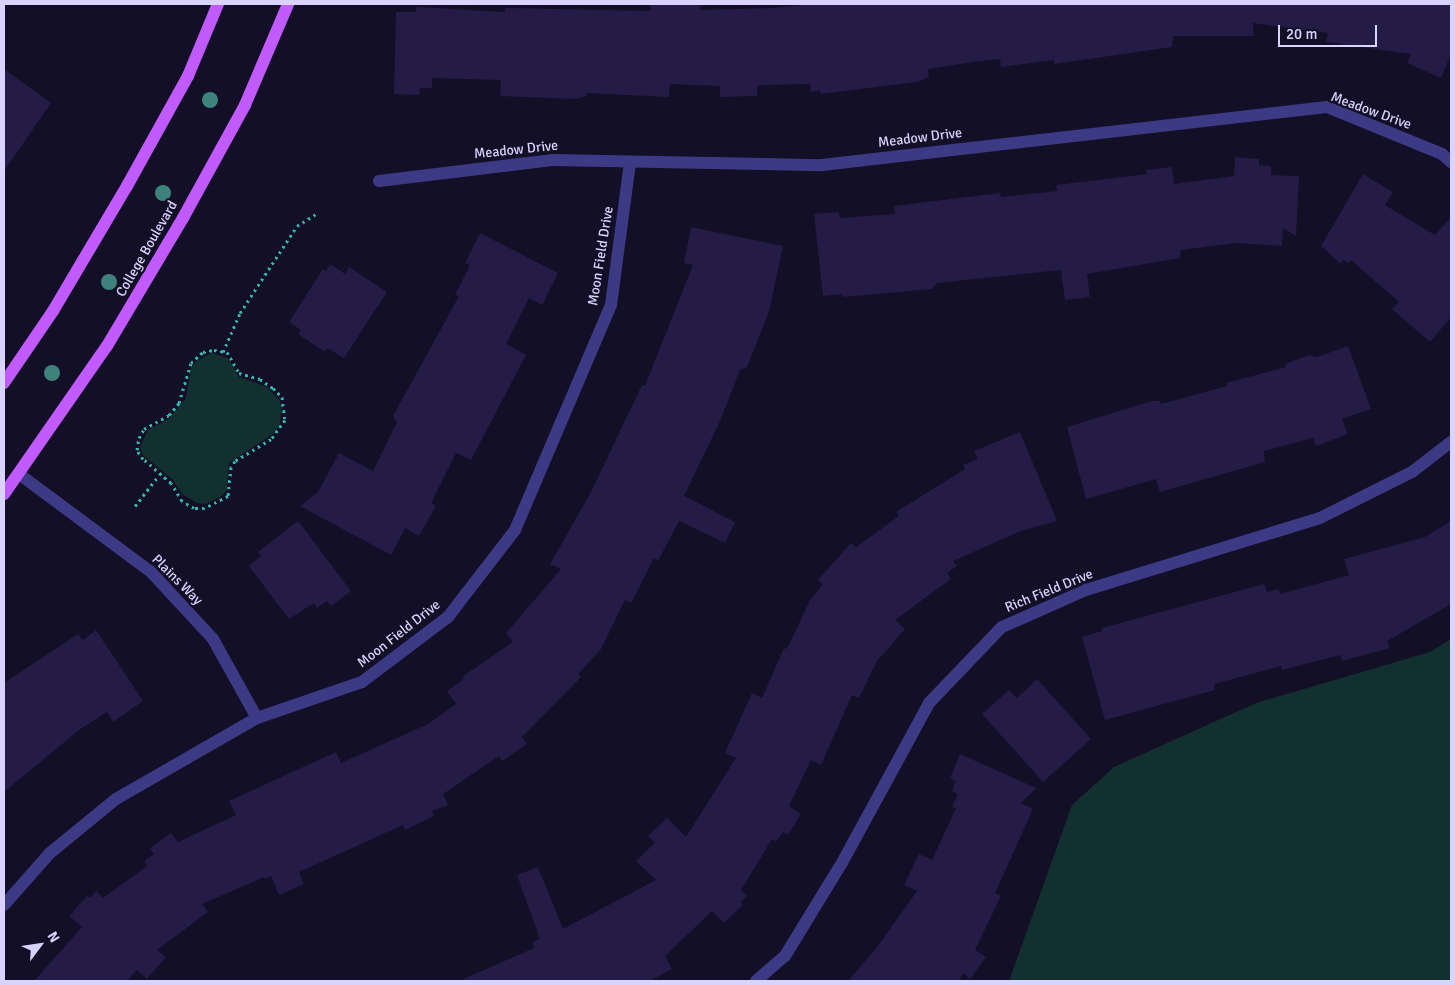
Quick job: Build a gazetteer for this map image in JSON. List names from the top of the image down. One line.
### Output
{"streets":{"main road":["College Boulevard"],"street":["Meadow Drive","Moon Field Drive","Plains Way","Rich Field Drive"]},"crossings":[["Meadow Drive","Moon Field Drive"],["College Boulevard","Plains Way"],["Moon Field Drive","Plains Way"]],"scale_bar":"20 m","north":"top right"}
